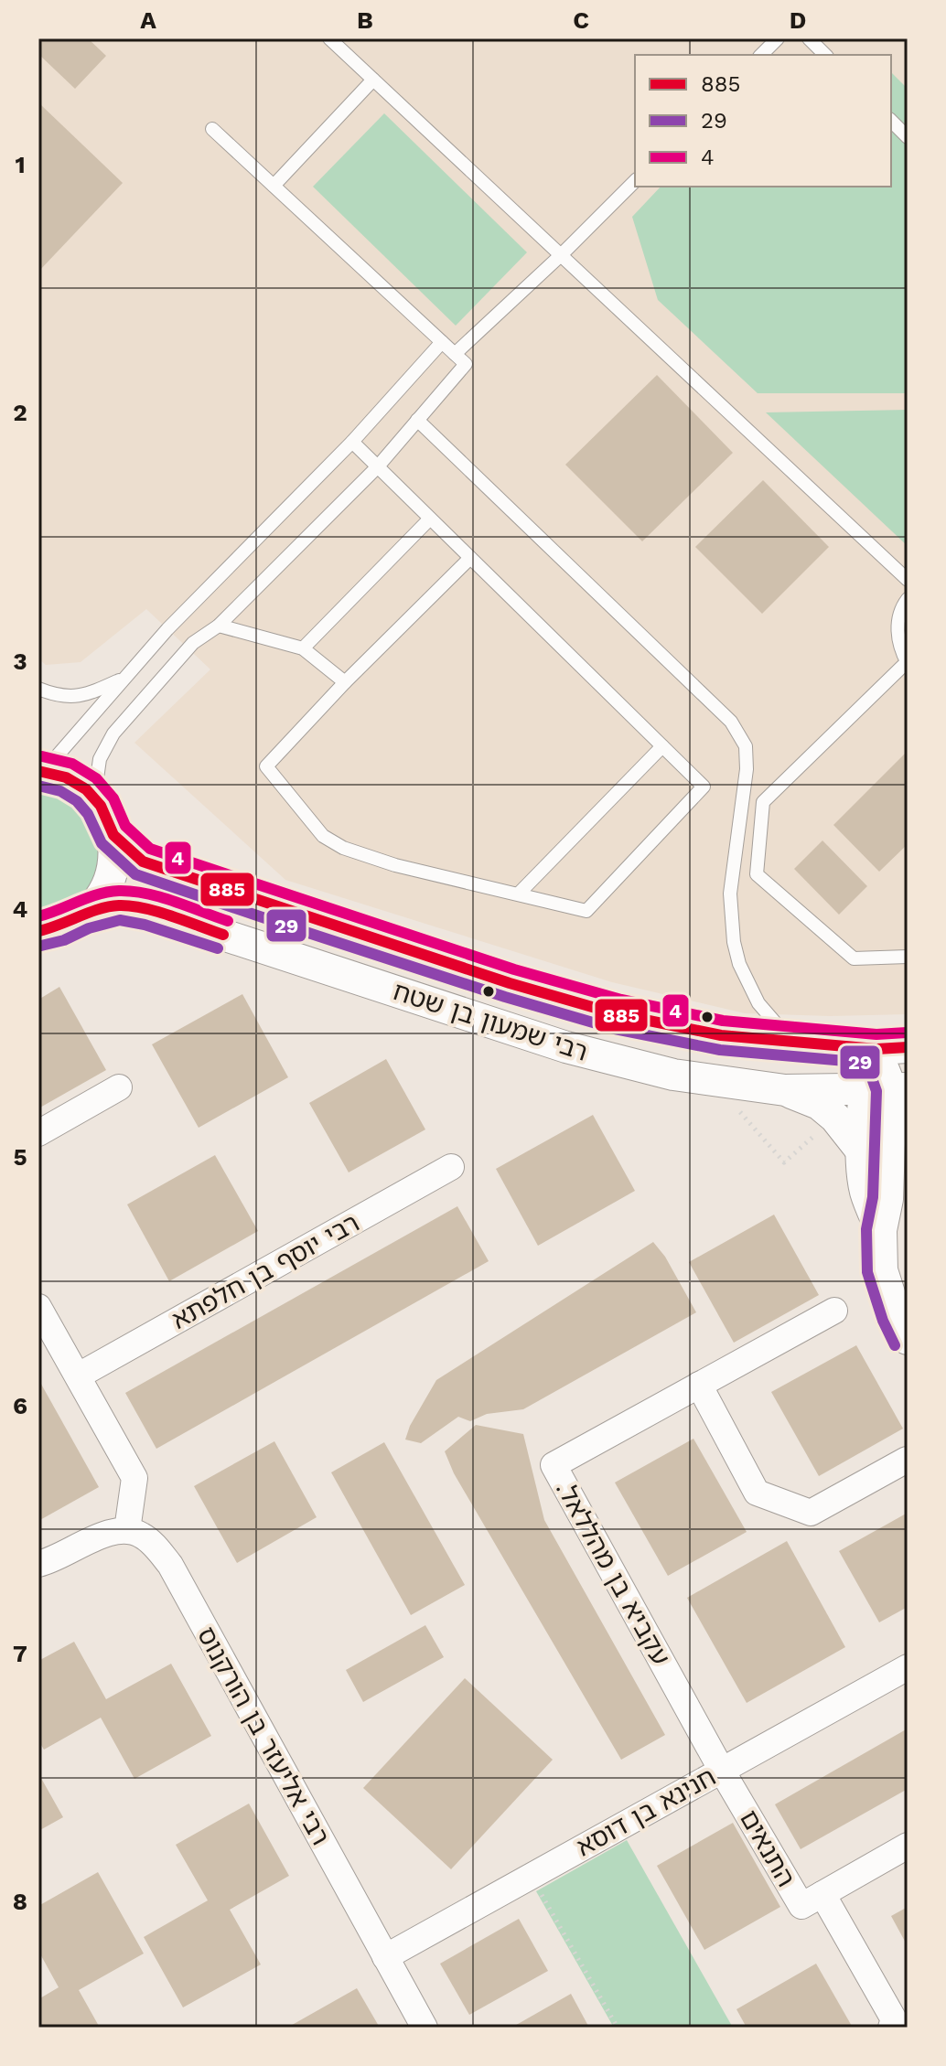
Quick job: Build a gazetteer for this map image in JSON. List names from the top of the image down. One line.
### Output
{"streets":{"street":["רבי שמעון בן שטח","רבי יוסף בן חלפתא",".עקביא בן מהללאל","רבי אליעזר בן הורקנוס","חנינא בן דוסא","התנאים"]},"crossings":[[".עקביא בן מהללאל","חנינא בן דוסא"],[".עקביא בן מהללאל","התנאים"],["רבי אליעזר בן הורקנוס","חנינא בן דוסא"],["חנינא בן דוסא","התנאים"]],"lines":["transit line 4","transit line 885","transit line 29"],"legend":["885","29","4"],"grid":{"columns":["A","B","C","D"],"rows":["1","2","3","4","5","6","7","8"]}}
